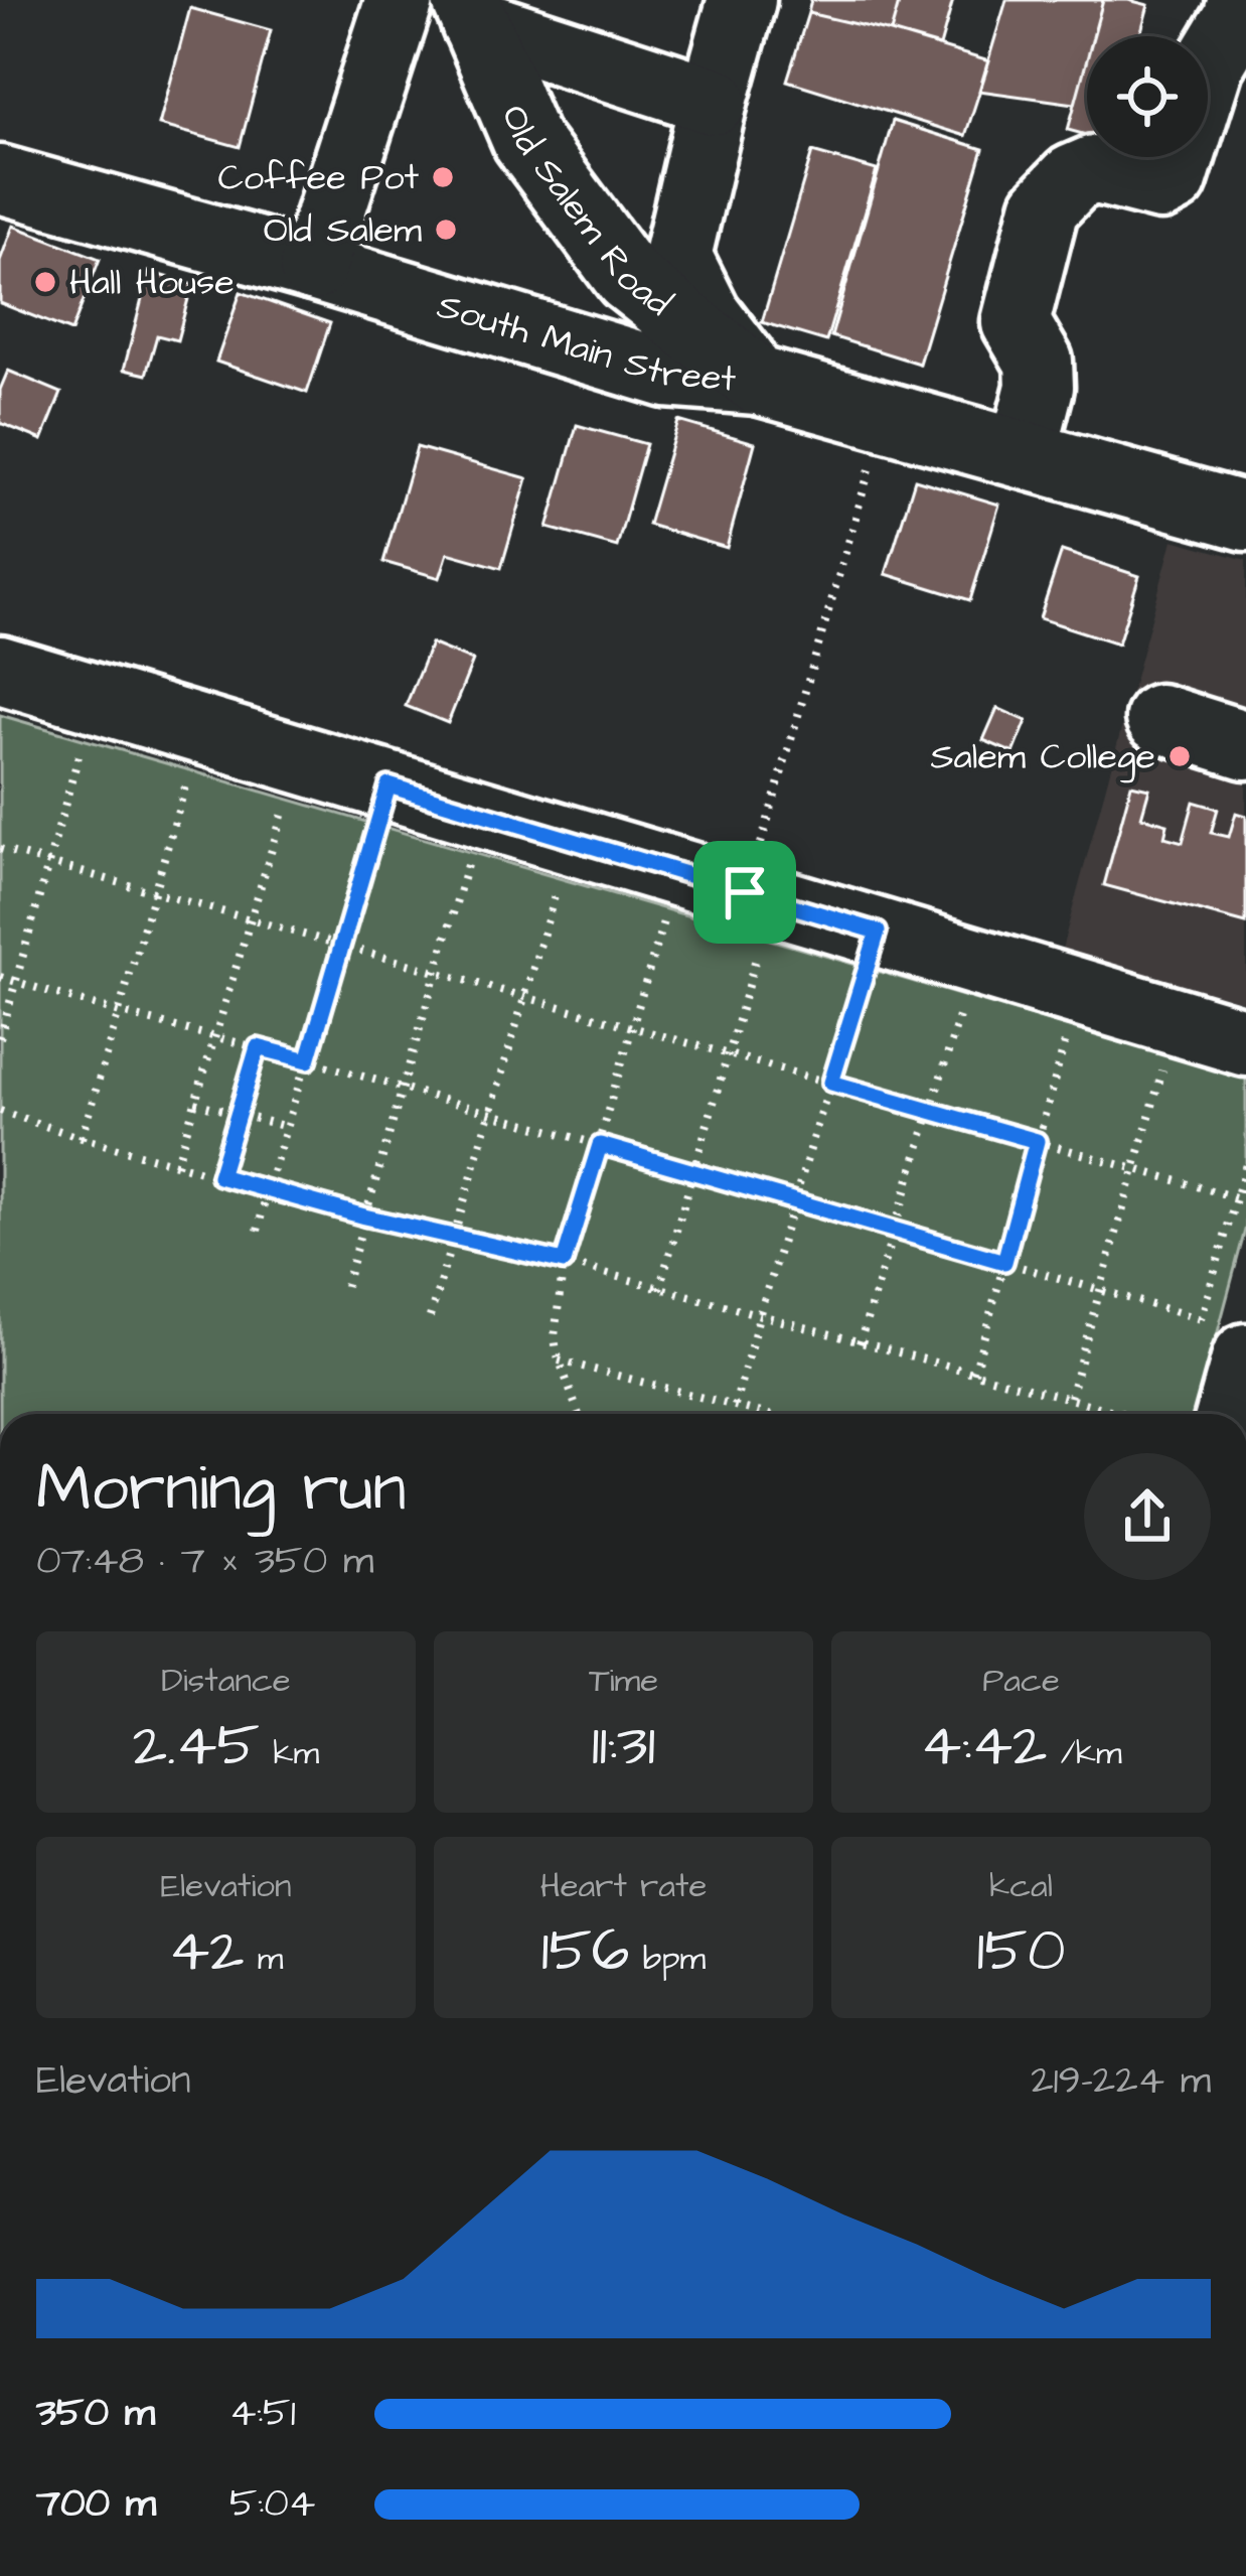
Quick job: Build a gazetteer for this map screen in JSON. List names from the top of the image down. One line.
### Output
{"streets":{"main road":["Old Salem Road","South Main Street"]},"crossings":[["Old Salem Road","South Main Street"]],"places":["Coffee Pot","Old Salem","Hall House","Salem College"],"page":{"heading":["Morning run","07:48 · 7 × 350 m"],"stats":[["Distance","2.45 km"],["Time","11:31"],["Pace","4:42 /km"],["Elevation","42 m"],["Heart rate","156 bpm"],["kcal","150"]],"chart":["Elevation","219–224 m"],"list":[{"name":"350 m","note":"4:51"},{"name":"700 m","note":"5:04"}]}}
